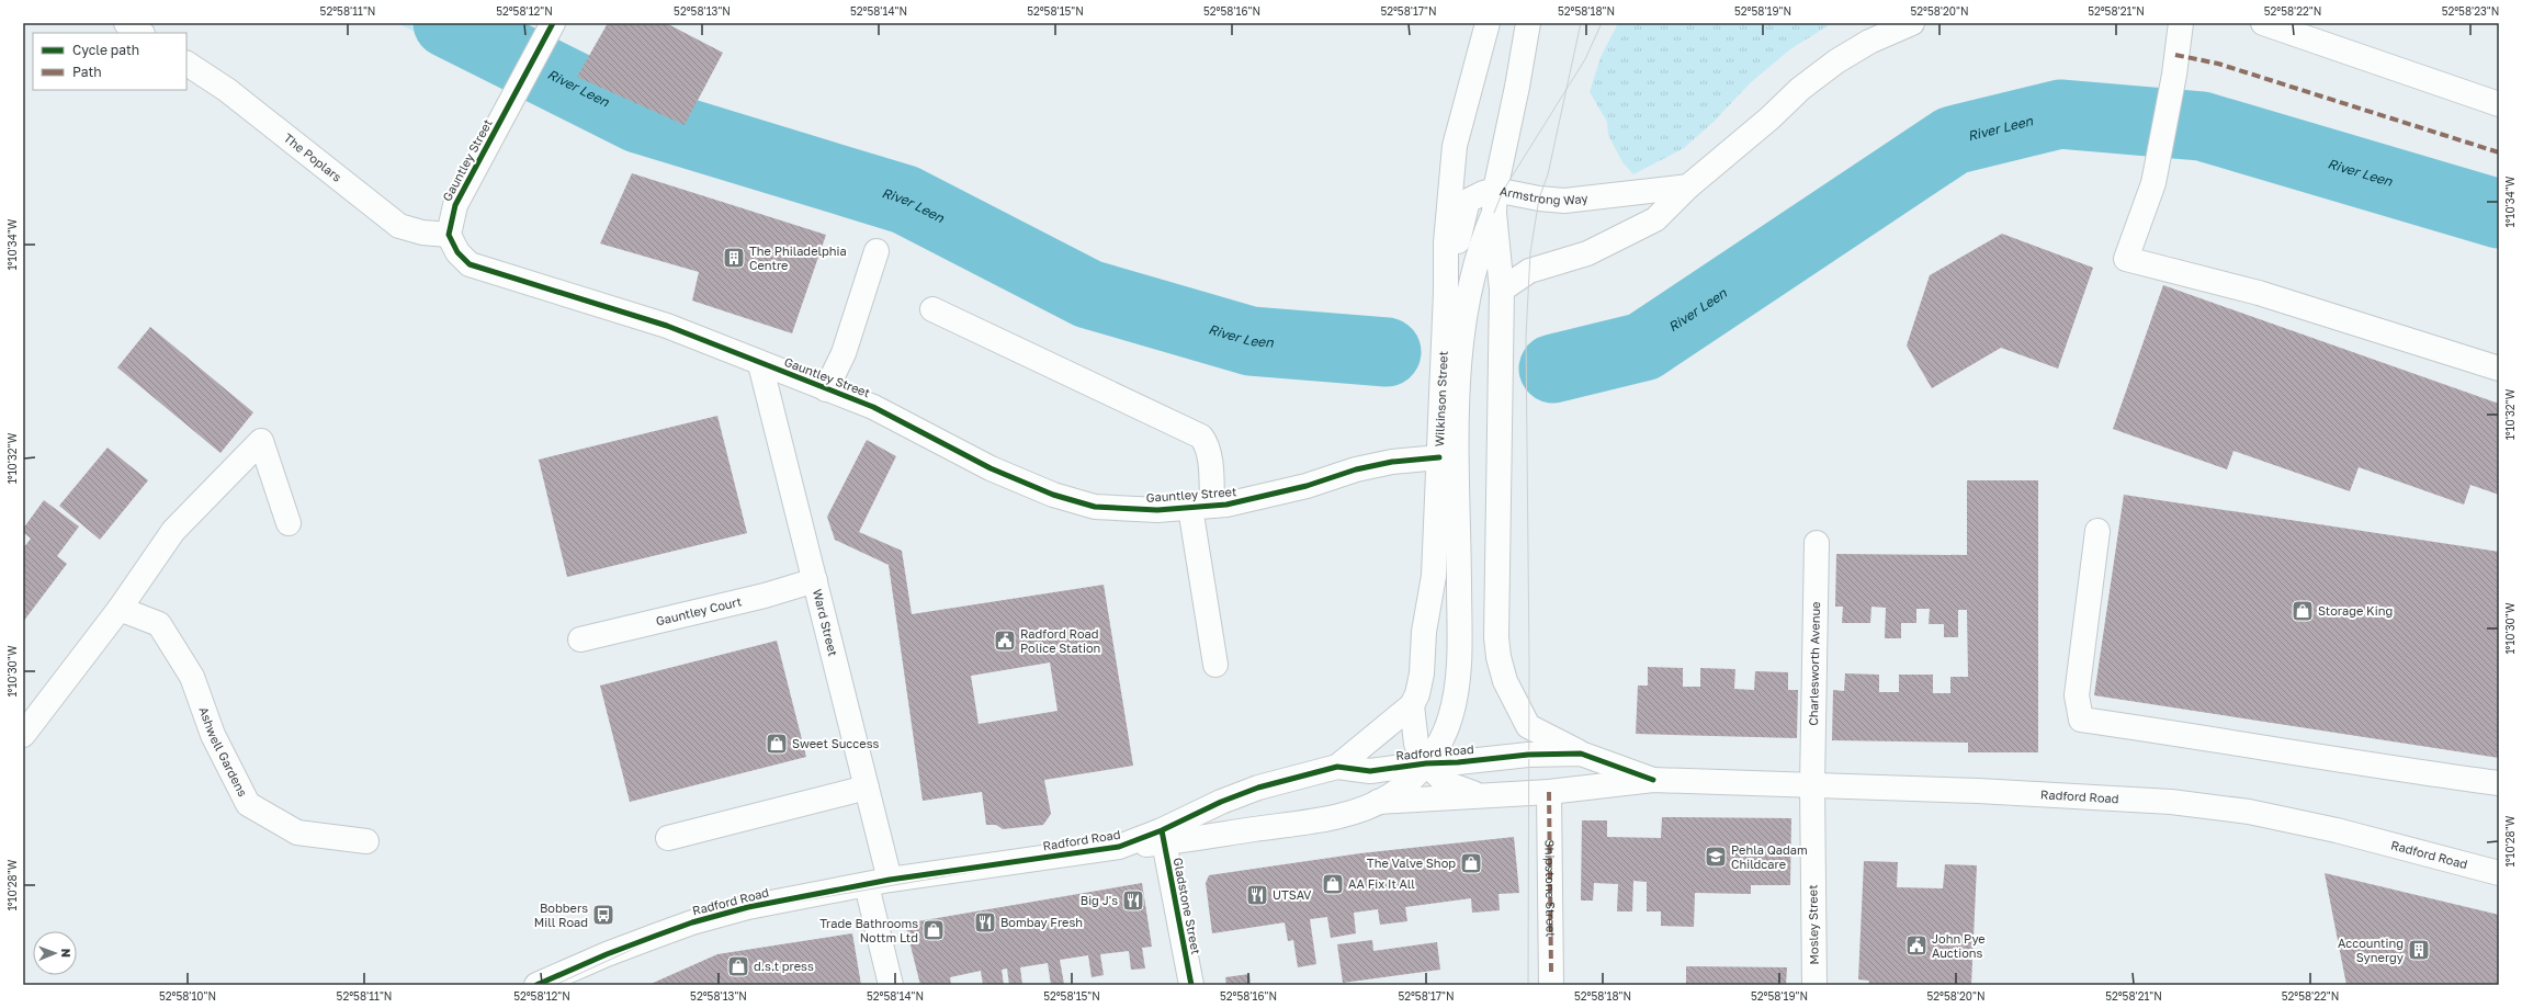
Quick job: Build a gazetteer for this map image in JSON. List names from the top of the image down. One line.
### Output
{"streets":{"street":["The Poplars","Gauntley Street","Armstrong Way","Wilkinson Street","Gauntley Court","Ward Street","Charlesworth Avenue","Ashwell Gardens","Radford Road","Shipstone Street","Gladstone Street","Mosley Street"]},"crossings":[["The Poplars","Gauntley Street"],["Gauntley Street","Wilkinson Street"],["Gauntley Street","Ward Street"],["Armstrong Way","Wilkinson Street"],["Wilkinson Street","Radford Road"],["Gauntley Court","Ward Street"],["Ward Street","Radford Road"],["Charlesworth Avenue","Radford Road"],["Charlesworth Avenue","Mosley Street"],["Radford Road","Shipstone Street"],["Radford Road","Gladstone Street"],["Radford Road","Mosley Street"]],"water":["River Leen"],"places":{"building":["The Philadelphia Centre","Accounting Synergy"],"shop":["Storage King","Sweet Success","The Valve Shop","AA Fix It All","Trade Bathrooms Nottm Ltd","d.s.t press"],"public building":["Radford Road Police Station","John Pye Auctions"],"school or university":["Pehla Qadam Childcare"],"restaurant":["UTSAV","Big J's","Bombay Fresh"],"bus stop":["Bobbers Mill Road"]},"legend":["Cycle path","Path"],"north":"right","coordinates":["52°58'11\"N","52°58'12\"N","52°58'13\"N","52°58'14\"N","52°58'15\"N","52°58'16\"N","52°58'17\"N","52°58'18\"N","52°58'19\"N","52°58'20\"N","52°58'21\"N","52°58'22\"N","52°58'23\"N","1°10'34\"W","1°10'32\"W","1°10'30\"W","1°10'28\"W","52°58'10\"N"]}
